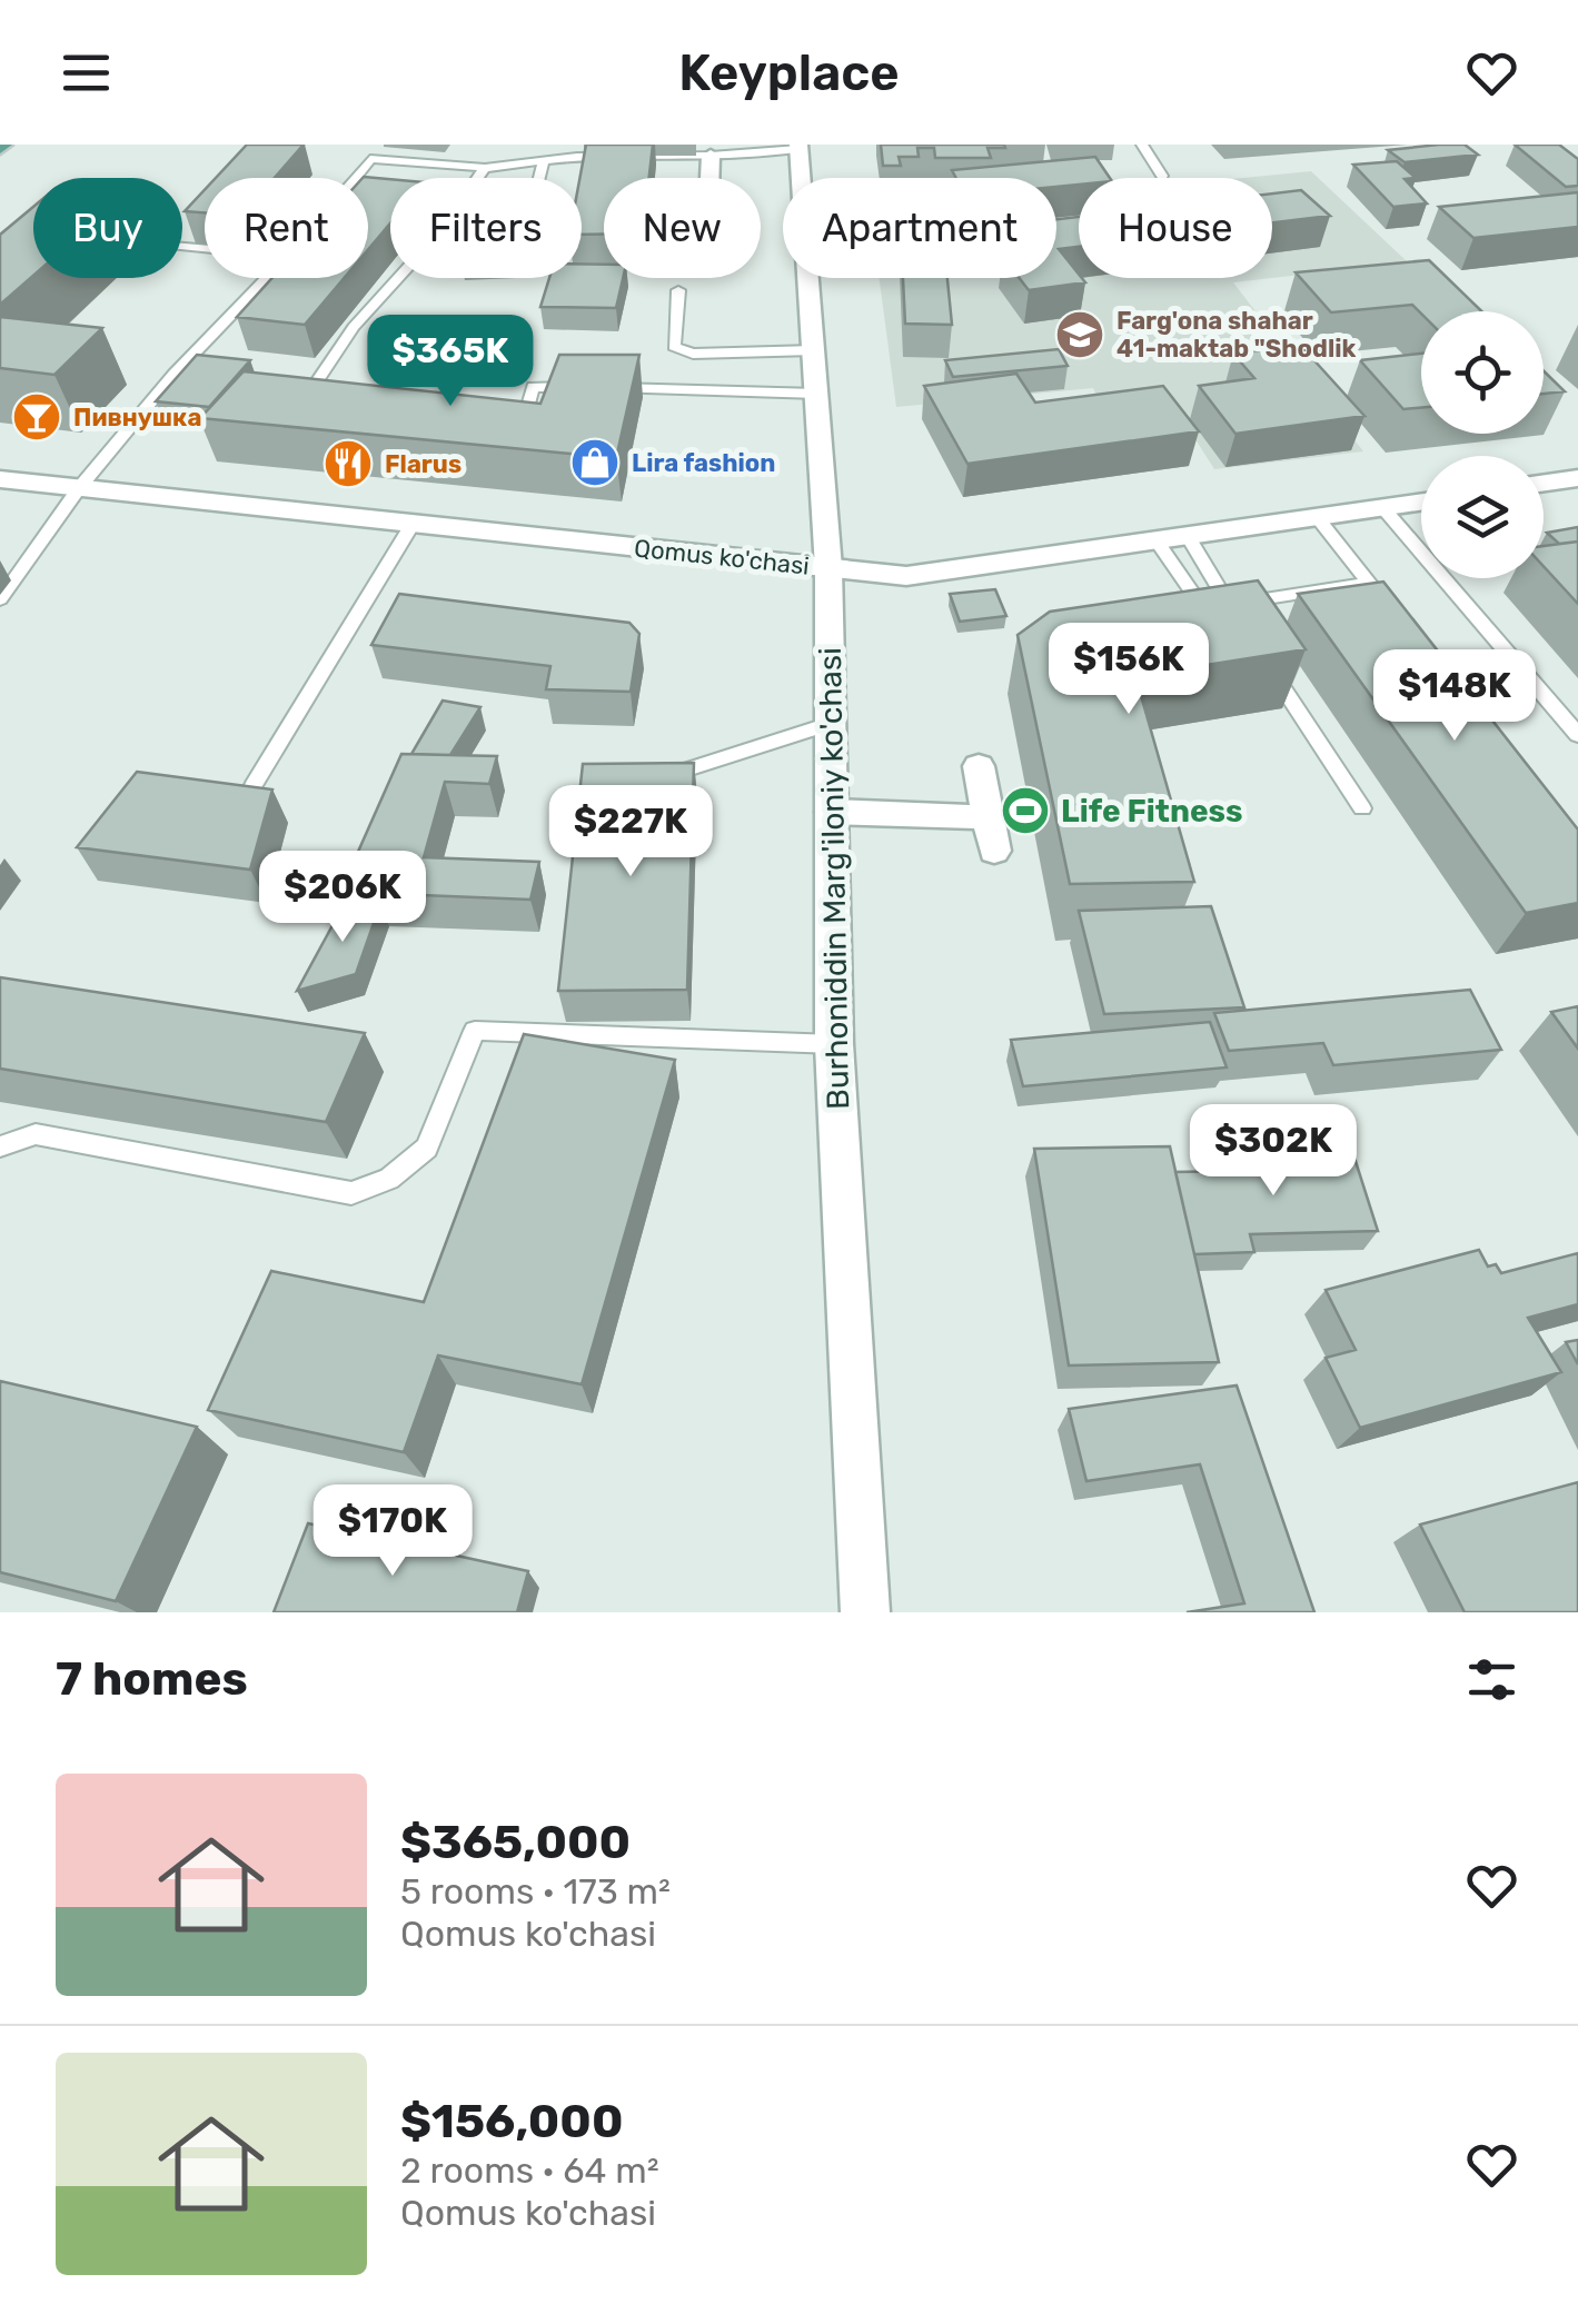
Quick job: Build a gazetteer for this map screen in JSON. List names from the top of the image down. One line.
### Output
{"streets":{"street":["Qomus ko'chasi","Burhoniddin Marg'iloniy ko'chasi"]},"crossings":[["Qomus ko'chasi","Burhoniddin Marg'iloniy ko'chasi"]],"places":{"school or university":["Farg'ona shahar 41-maktab \"Shodlik"],"bar":["Пивнушка"],"shop":["Lira fashion"],"restaurant":["Flarus"],"sports":["Life Fitness"]},"page":{"header":"Keyplace","chip":["Buy","Rent","Filters","New","Apartment","House"],"price":["$365K","$156K","$148K","$227K","$206K","$302K","$170K"],"heading":"7 homes","list":[{"name":"$365,000","note":"5 rooms · 173 m² · Qomus ko'chasi"},{"name":"$156,000","note":"2 rooms · 64 m² · Qomus ko'chasi"}]}}
